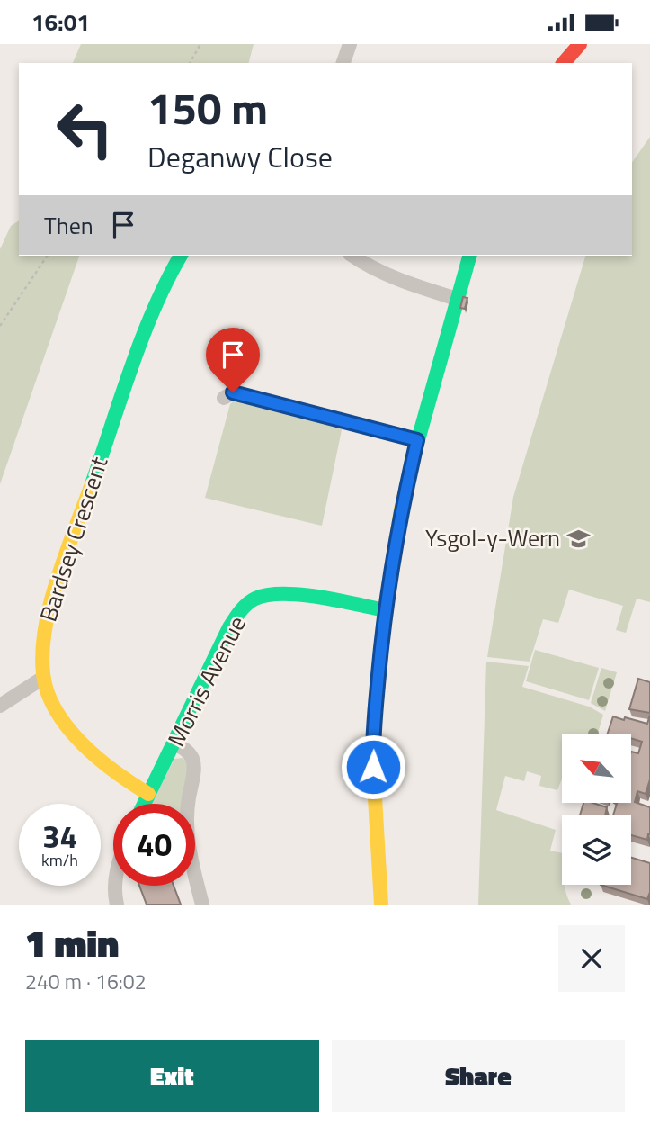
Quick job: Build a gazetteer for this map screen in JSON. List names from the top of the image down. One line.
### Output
{"streets":{"street":["Bardsey Crescent","Morris Avenue"]},"crossings":[["Bardsey Crescent","Morris Avenue"]],"places":{"school or university":["Ysgol-y-Wern"]},"north":"top left","page":{"status":"16:01","turn":["150 m","Deganwy Close"],"then":"Then","speed":"34 km/h","limit":"40","heading":["1 min","240 m · 16:02"],"buttons":["Exit","Share"]}}
